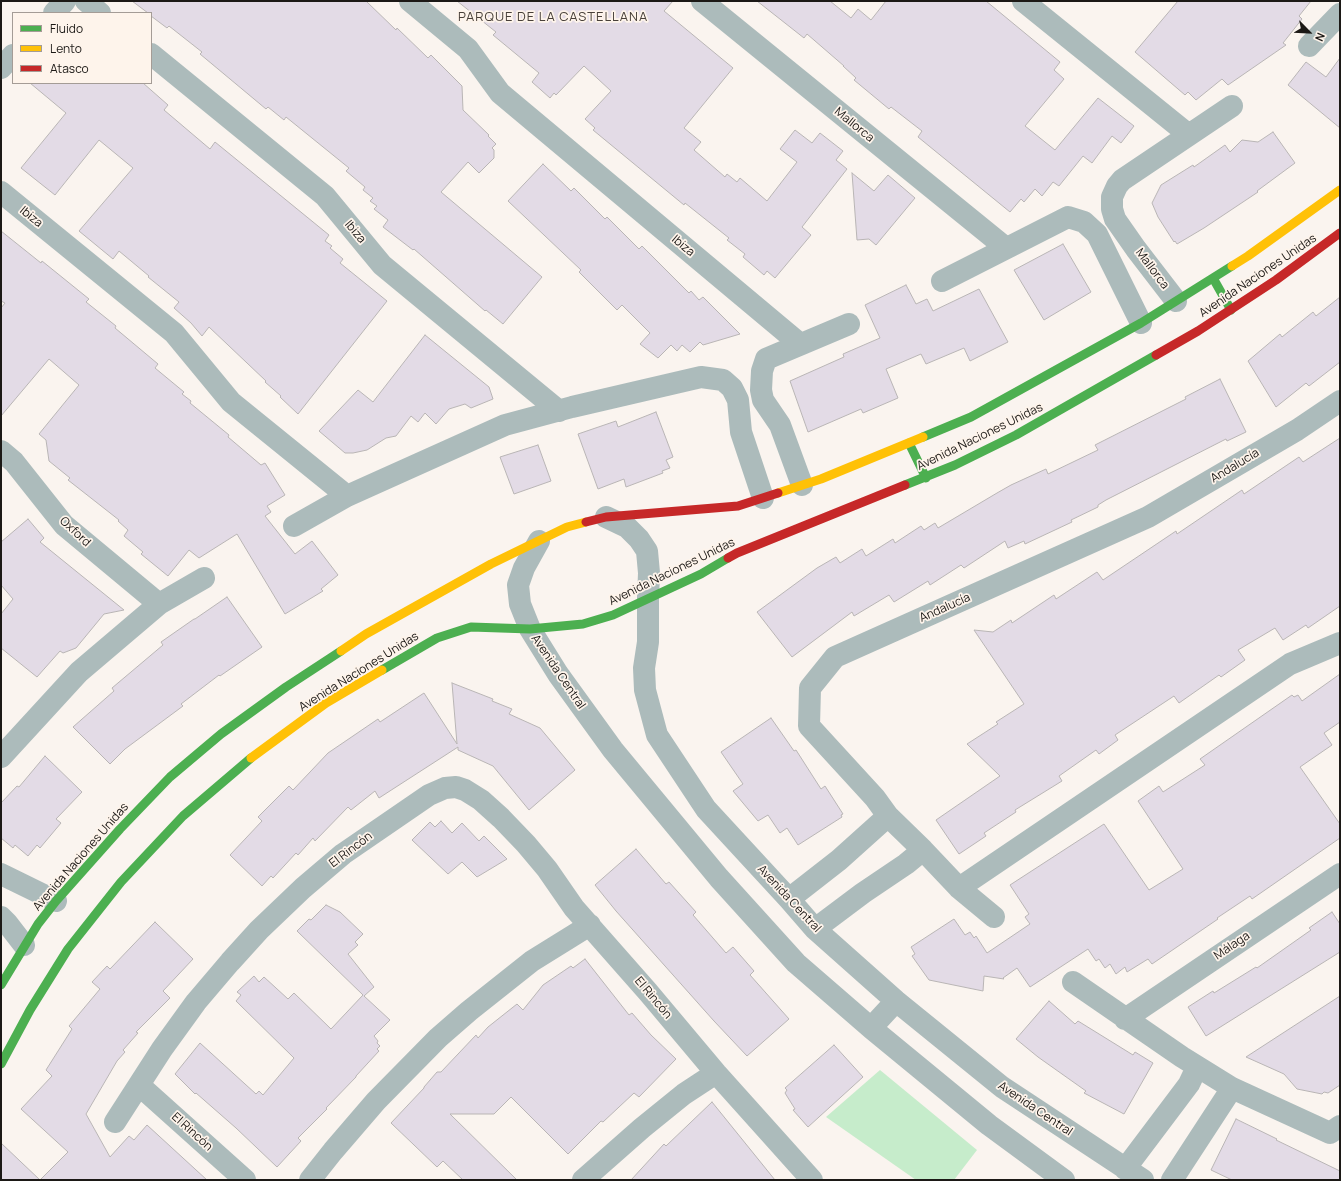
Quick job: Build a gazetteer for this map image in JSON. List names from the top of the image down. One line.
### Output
{"streets":{"street":["Mallorca","Ibiza","Avenida Naciones Unidas","Andalucía","Oxford","Avenida Central","El Rincón","Málaga"]},"crossings":[["Mallorca","Avenida Naciones Unidas"],["Avenida Naciones Unidas","Avenida Central"]],"districts":["PARQUE DE LA CASTELLANA"],"legend":["Fluido","Lento","Atasco"],"north":"bottom right"}
